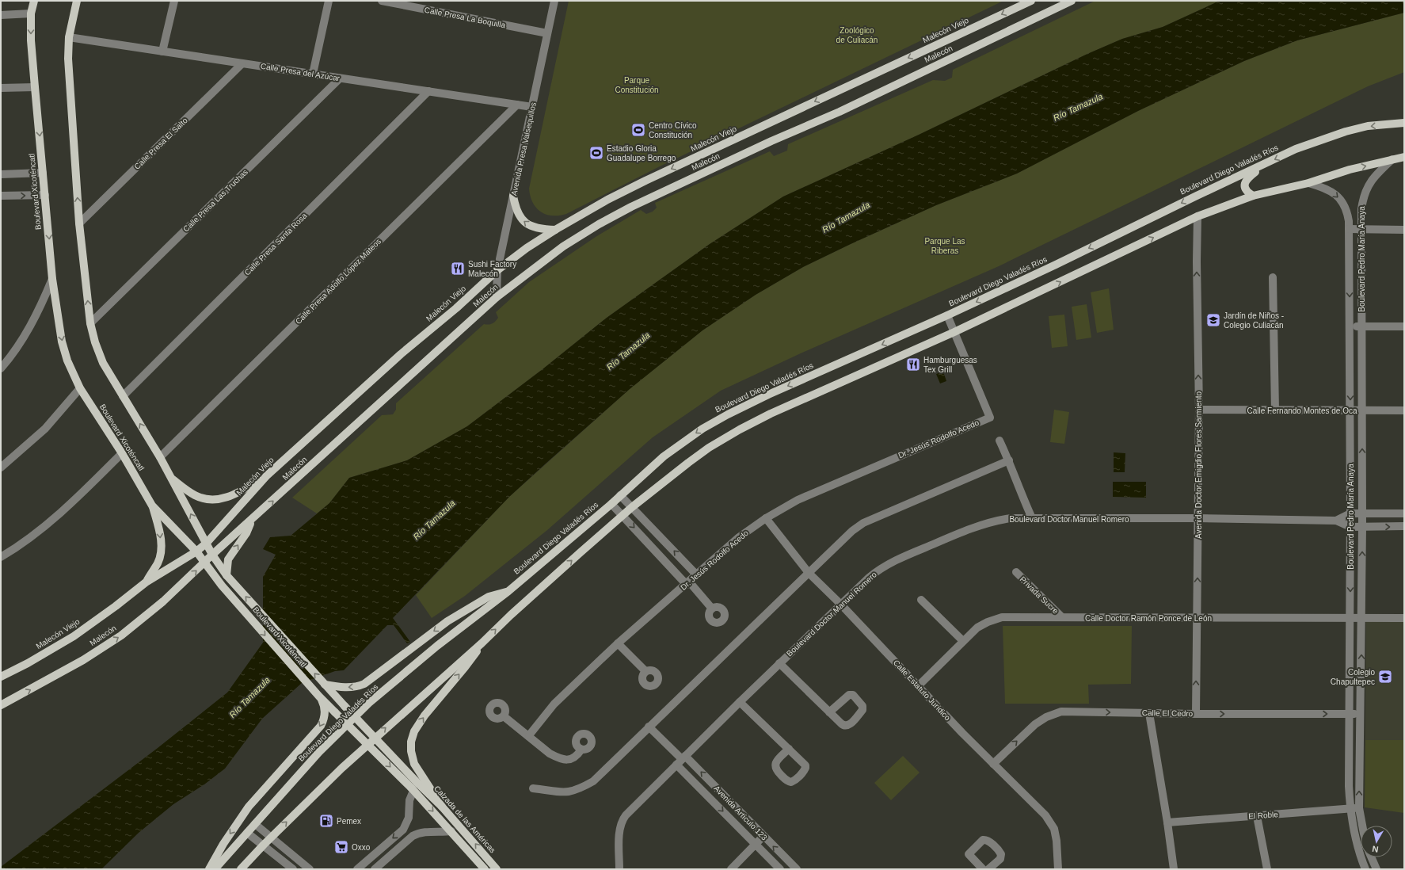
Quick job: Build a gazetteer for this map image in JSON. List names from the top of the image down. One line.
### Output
{"streets":{"main road":["Malecón Viejo","Malecón","Boulevard Diego Valadés Ríos","Boulevard Xicoténcatl","Calzada de las Américas"],"street":["Calle Presa La Boquilla","Calle Presa del Azúcar","Calle Presa El Salto","Avenida Presa Valsequillos","Calle Presa Las Truchas","Calle Presa Santa Rosa","Boulevard Pedro María Anaya","Calle Presa Adolfo López Mateos","Calle Fernando Montes de Oca","Dr. Jesús Rodolfo Acedo","Avenida Doctor Emigdio Flores Sarmiento","Boulevard Doctor Manuel Romero","Privada Sucre","Calle Doctor Ramón Ponce de León","Calle Estatuto Jurídico","Calle El Cedro","Avenida Artículo 123","El Roble"]},"crossings":[["Calle Presa La Boquilla","Avenida Presa Valsequillos"],["Malecón Viejo","Avenida Presa Valsequillos"],["Malecón Viejo","Boulevard Xicoténcatl"],["Malecón","Avenida Presa Valsequillos"],["Malecón","Boulevard Xicoténcatl"],["Calle Presa del Azúcar","Calle Presa El Salto"],["Calle Presa del Azúcar","Avenida Presa Valsequillos"],["Calle Presa del Azúcar","Boulevard Xicoténcatl"],["Calle Presa del Azúcar","Calle Presa Las Truchas"],["Calle Presa del Azúcar","Calle Presa Santa Rosa"],["Calle Presa del Azúcar","Calle Presa Adolfo López Mateos"],["Calle Presa El Salto","Boulevard Xicoténcatl"],["Boulevard Xicoténcatl","Calle Presa Las Truchas"],["Boulevard Xicoténcatl","Calle Presa Santa Rosa"],["Boulevard Xicoténcatl","Calle Presa Adolfo López Mateos"],["Boulevard Xicoténcatl","Calzada de las Américas"],["Boulevard Pedro María Anaya","Calle Fernando Montes de Oca"],["Boulevard Pedro María Anaya","Boulevard Doctor Manuel Romero"],["Boulevard Pedro María Anaya","Calle Doctor Ramón Ponce de León"],["Boulevard Pedro María Anaya","Calle El Cedro"],["Boulevard Pedro María Anaya","El Roble"],["Calle Fernando Montes de Oca","Avenida Doctor Emigdio Flores Sarmiento"],["Dr. Jesús Rodolfo Acedo","Calle Estatuto Jurídico"],["Avenida Doctor Emigdio Flores Sarmiento","Boulevard Doctor Manuel Romero"],["Avenida Doctor Emigdio Flores Sarmiento","Calle Doctor Ramón Ponce de León"],["Avenida Doctor Emigdio Flores Sarmiento","Calle El Cedro"],["Boulevard Doctor Manuel Romero","Calle Estatuto Jurídico"],["Boulevard Doctor Manuel Romero","Avenida Artículo 123"],["Privada Sucre","Calle Doctor Ramón Ponce de León"],["Calle Doctor Ramón Ponce de León","Calle Estatuto Jurídico"],["Calle Estatuto Jurídico","Calle El Cedro"]],"one_way":["Malecón Viejo","Malecón","Avenida Doctor Emigdio Flores Sarmiento","Calle El Cedro"],"water":["Río Tamazula"],"parks":["Zoológico de Culiacán","Parque Constitución","Parque Las Riberas"],"places":{"sports":["Centro Cívico Constitución","Estadio Gloria Guadalupe Borrego"],"restaurant":["Sushi Factory Malecón","Hamburguesas Tex Grill"],"school or university":["Jardín de Niños - Colegio Culiacán","Colegio Chapultepec"],"fuel station":["Pemex"],"supermarket":["Oxxo"]},"north":"bottom"}
